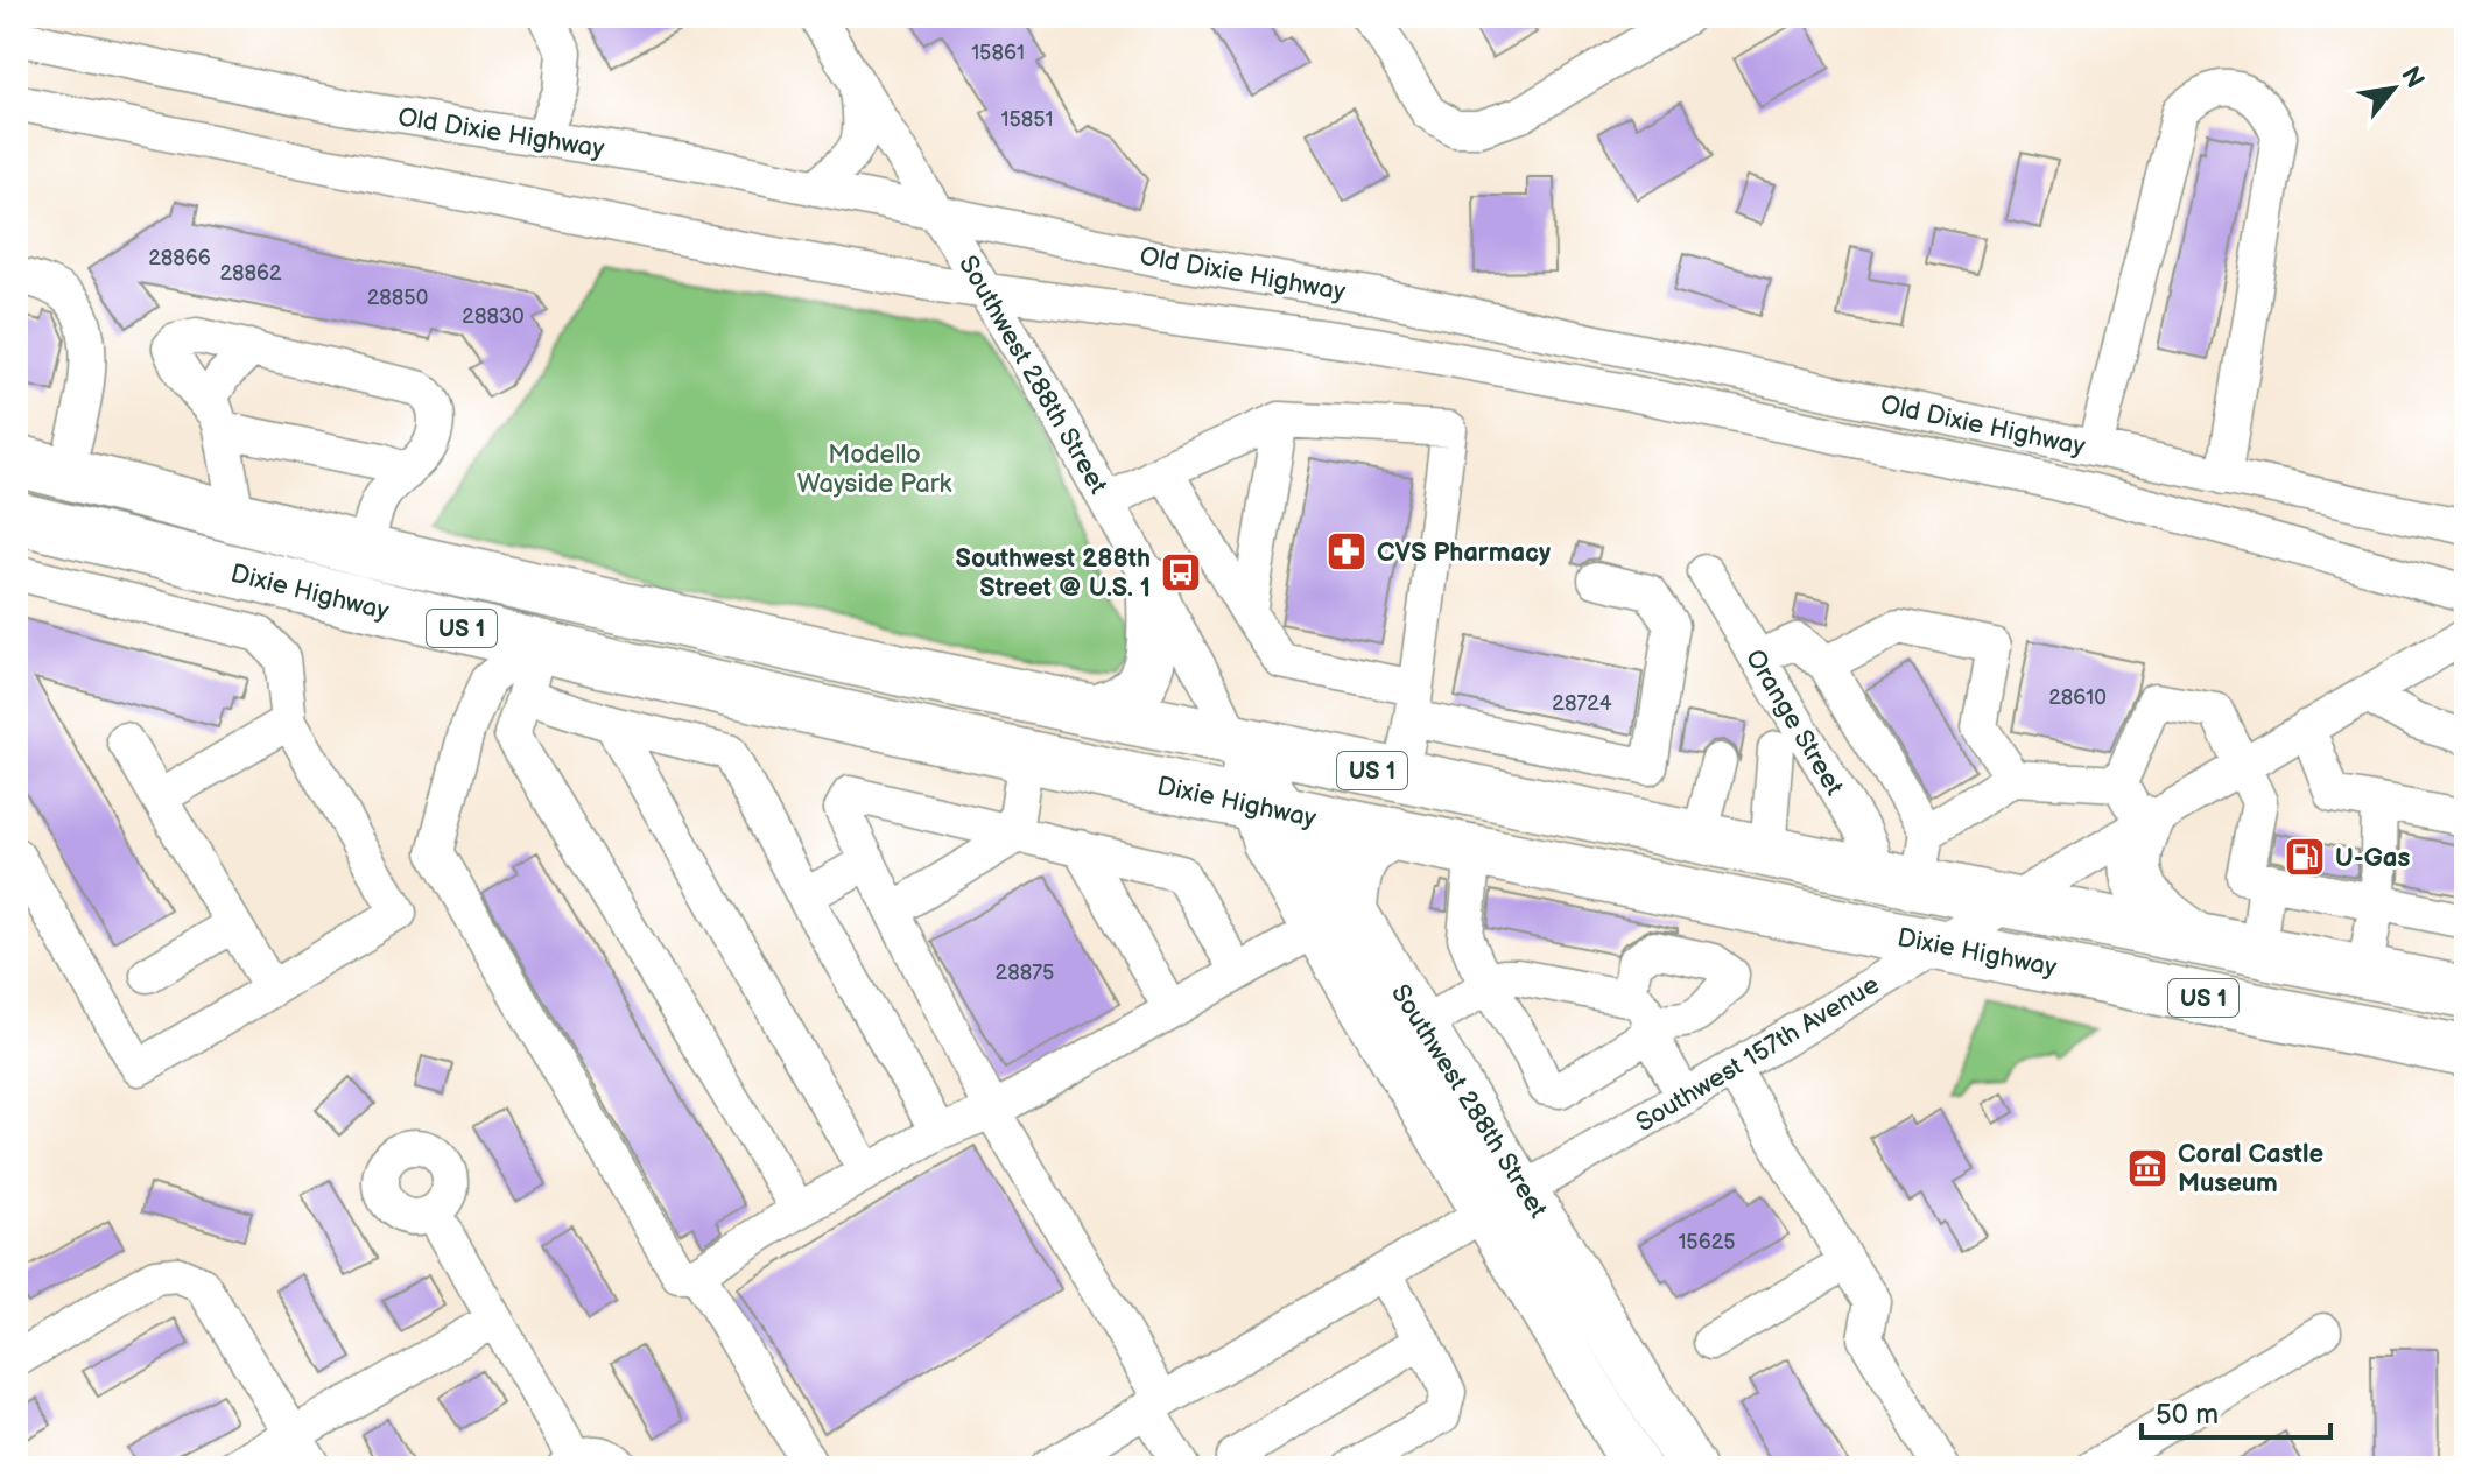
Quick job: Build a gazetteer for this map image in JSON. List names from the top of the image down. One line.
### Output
{"streets":{"highway":["Dixie Highway","US 1"],"main road":["Southwest 288th Street"],"street":["Old Dixie Highway","Orange Street","Southwest 157th Avenue"]},"crossings":[["Old Dixie Highway","Southwest 288th Street"],["Southwest 288th Street","Dixie Highway"],["Southwest 288th Street","Southwest 157th Avenue"],["Dixie Highway","Orange Street"],["Dixie Highway","Southwest 157th Avenue"]],"parks":["Modello Wayside Park"],"places":{"pharmacy":["CVS Pharmacy"],"bus stop":["Southwest 288th Street @ U.S. 1"],"fuel station":["U-Gas"],"museum":["Coral Castle Museum"]},"house_numbers":["15861","15851","28866","28862","28850","28830","28610","28724","28875","15625"],"scale_bar":"50 m","north":"top right"}
